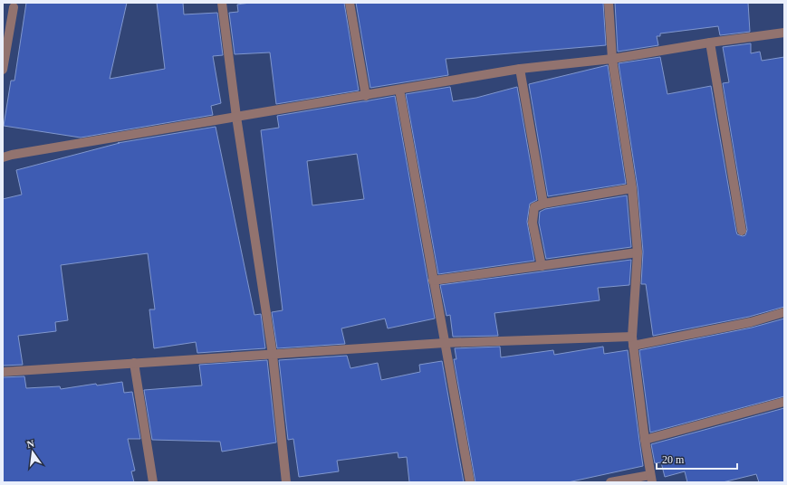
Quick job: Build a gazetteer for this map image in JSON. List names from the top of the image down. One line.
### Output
{"scale_bar":"20 m","north":"top"}
